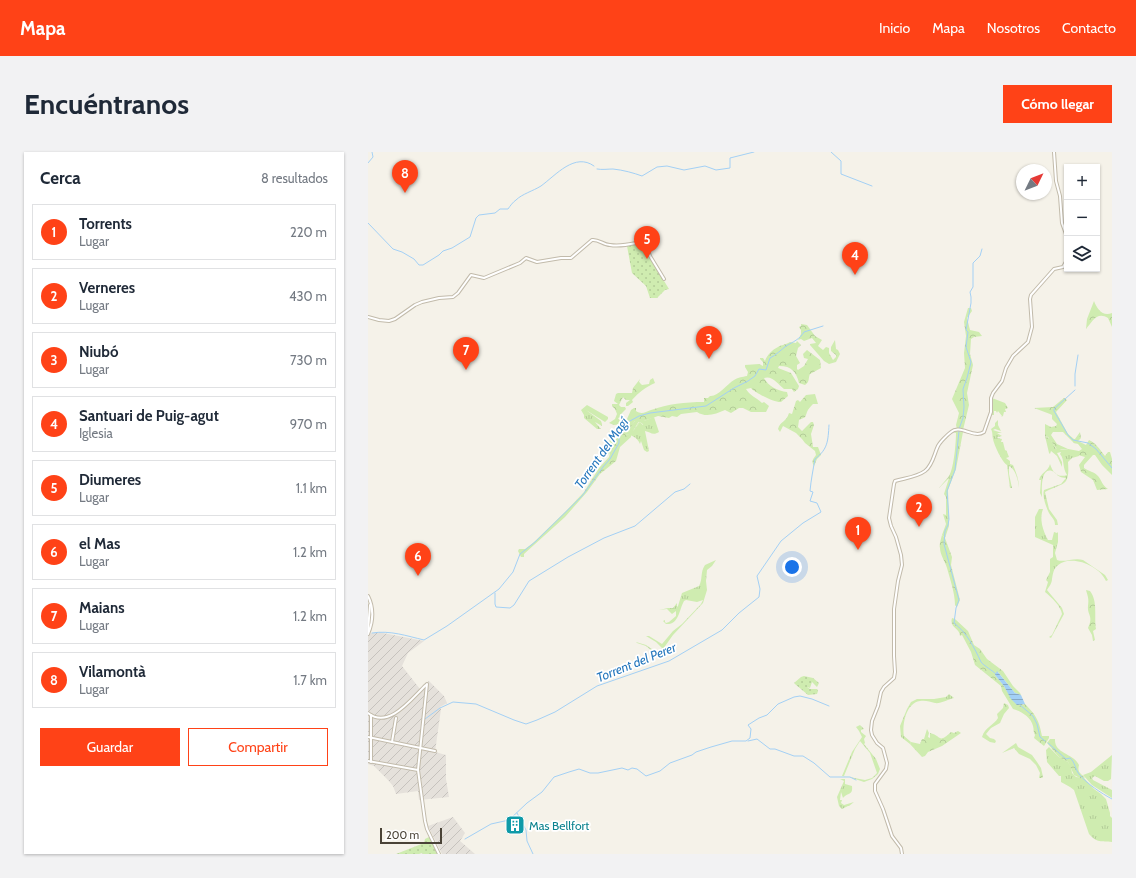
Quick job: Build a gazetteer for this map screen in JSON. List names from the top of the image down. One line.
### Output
{"water":["Torrent del Magí","Torrent del Perer"],"places":{"building":["Mas Bellfort"]},"scale_bar":"200 m","north":"top right","page":{"header":"Mapa","nav":["Inicio","Mapa","Nosotros","Contacto"],"buttons":["Cómo llegar",["Guardar","Compartir"]],"title":"Encuéntranos","heading":["Cerca","8 resultados"],"pins":["8","5","4","3","7","2","1","6"],"map_buttons":["+","−"],"list":[{"mark":"1","name":"Torrents","note":"Lugar","value":"220 m"},{"mark":"2","name":"Verneres","note":"Lugar","value":"430 m"},{"mark":"3","name":"Niubó","note":"Lugar","value":"730 m"},{"mark":"4","name":"Santuari de Puig-agut","note":"Iglesia","value":"970 m"},{"mark":"5","name":"Diumeres","note":"Lugar","value":"1.1 km"},{"mark":"6","name":"el Mas","note":"Lugar","value":"1.2 km"},{"mark":"7","name":"Maians","note":"Lugar","value":"1.2 km"},{"mark":"8","name":"Vilamontà","note":"Lugar","value":"1.7 km"}],"scale":"200 m"}}
